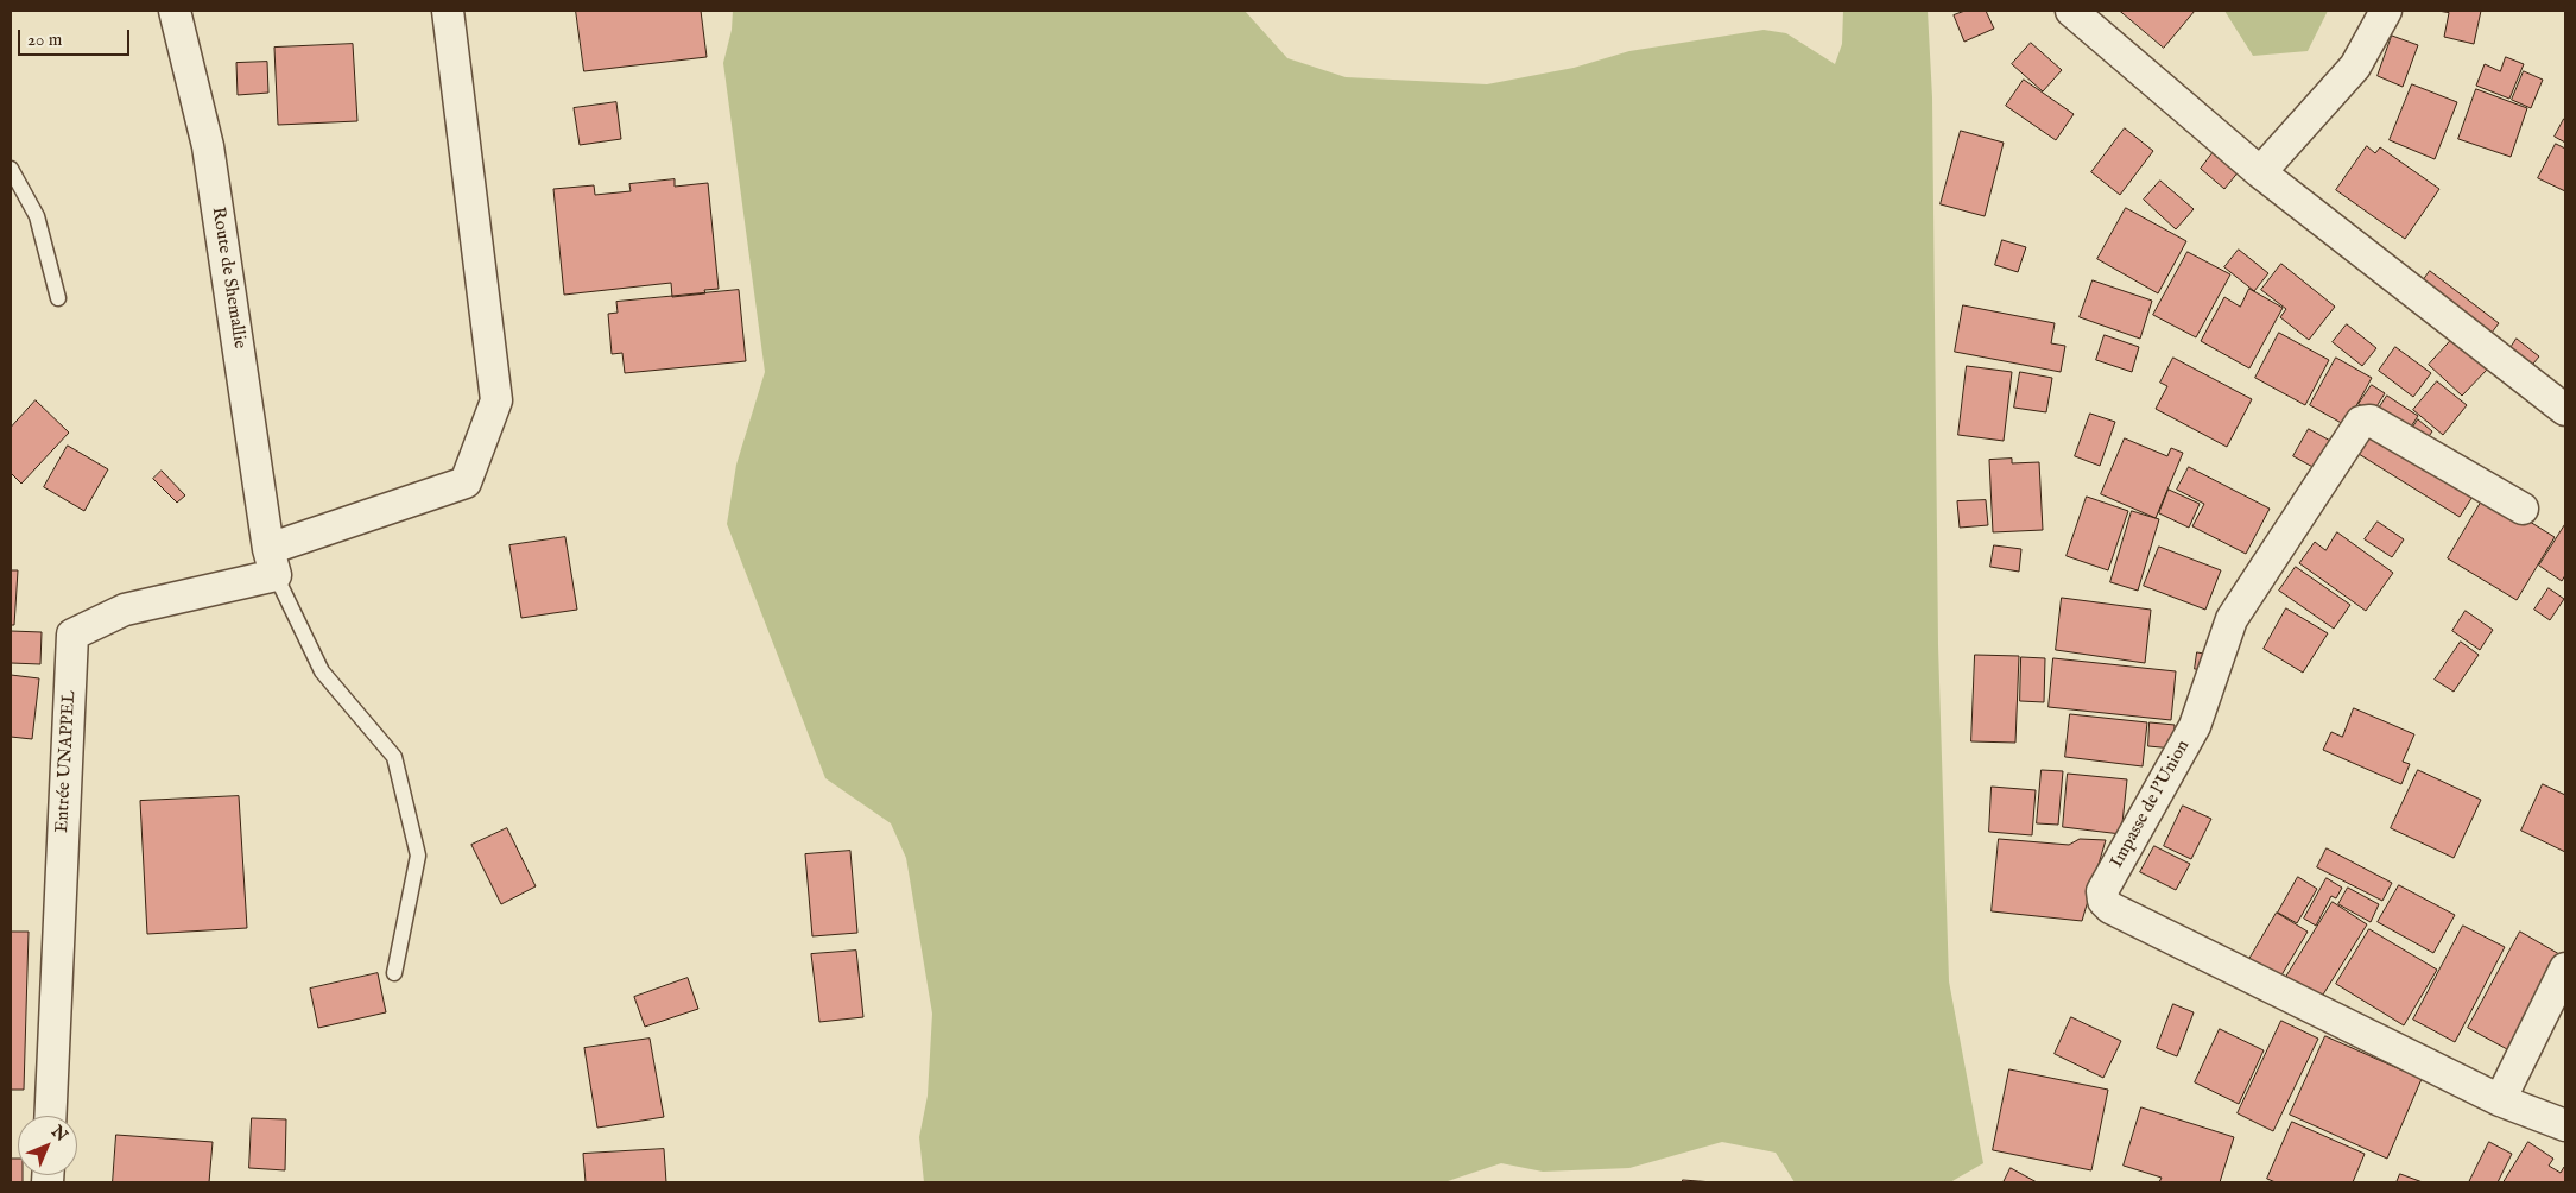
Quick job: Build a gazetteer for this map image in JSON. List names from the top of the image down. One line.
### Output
{"streets":{"street":["Route de Shemallie","Entrée UNAPPEL","Impasse de l'Union"]},"crossings":[["Route de Shemallie","Entrée UNAPPEL"]],"scale_bar":"20 m","north":"top right"}
